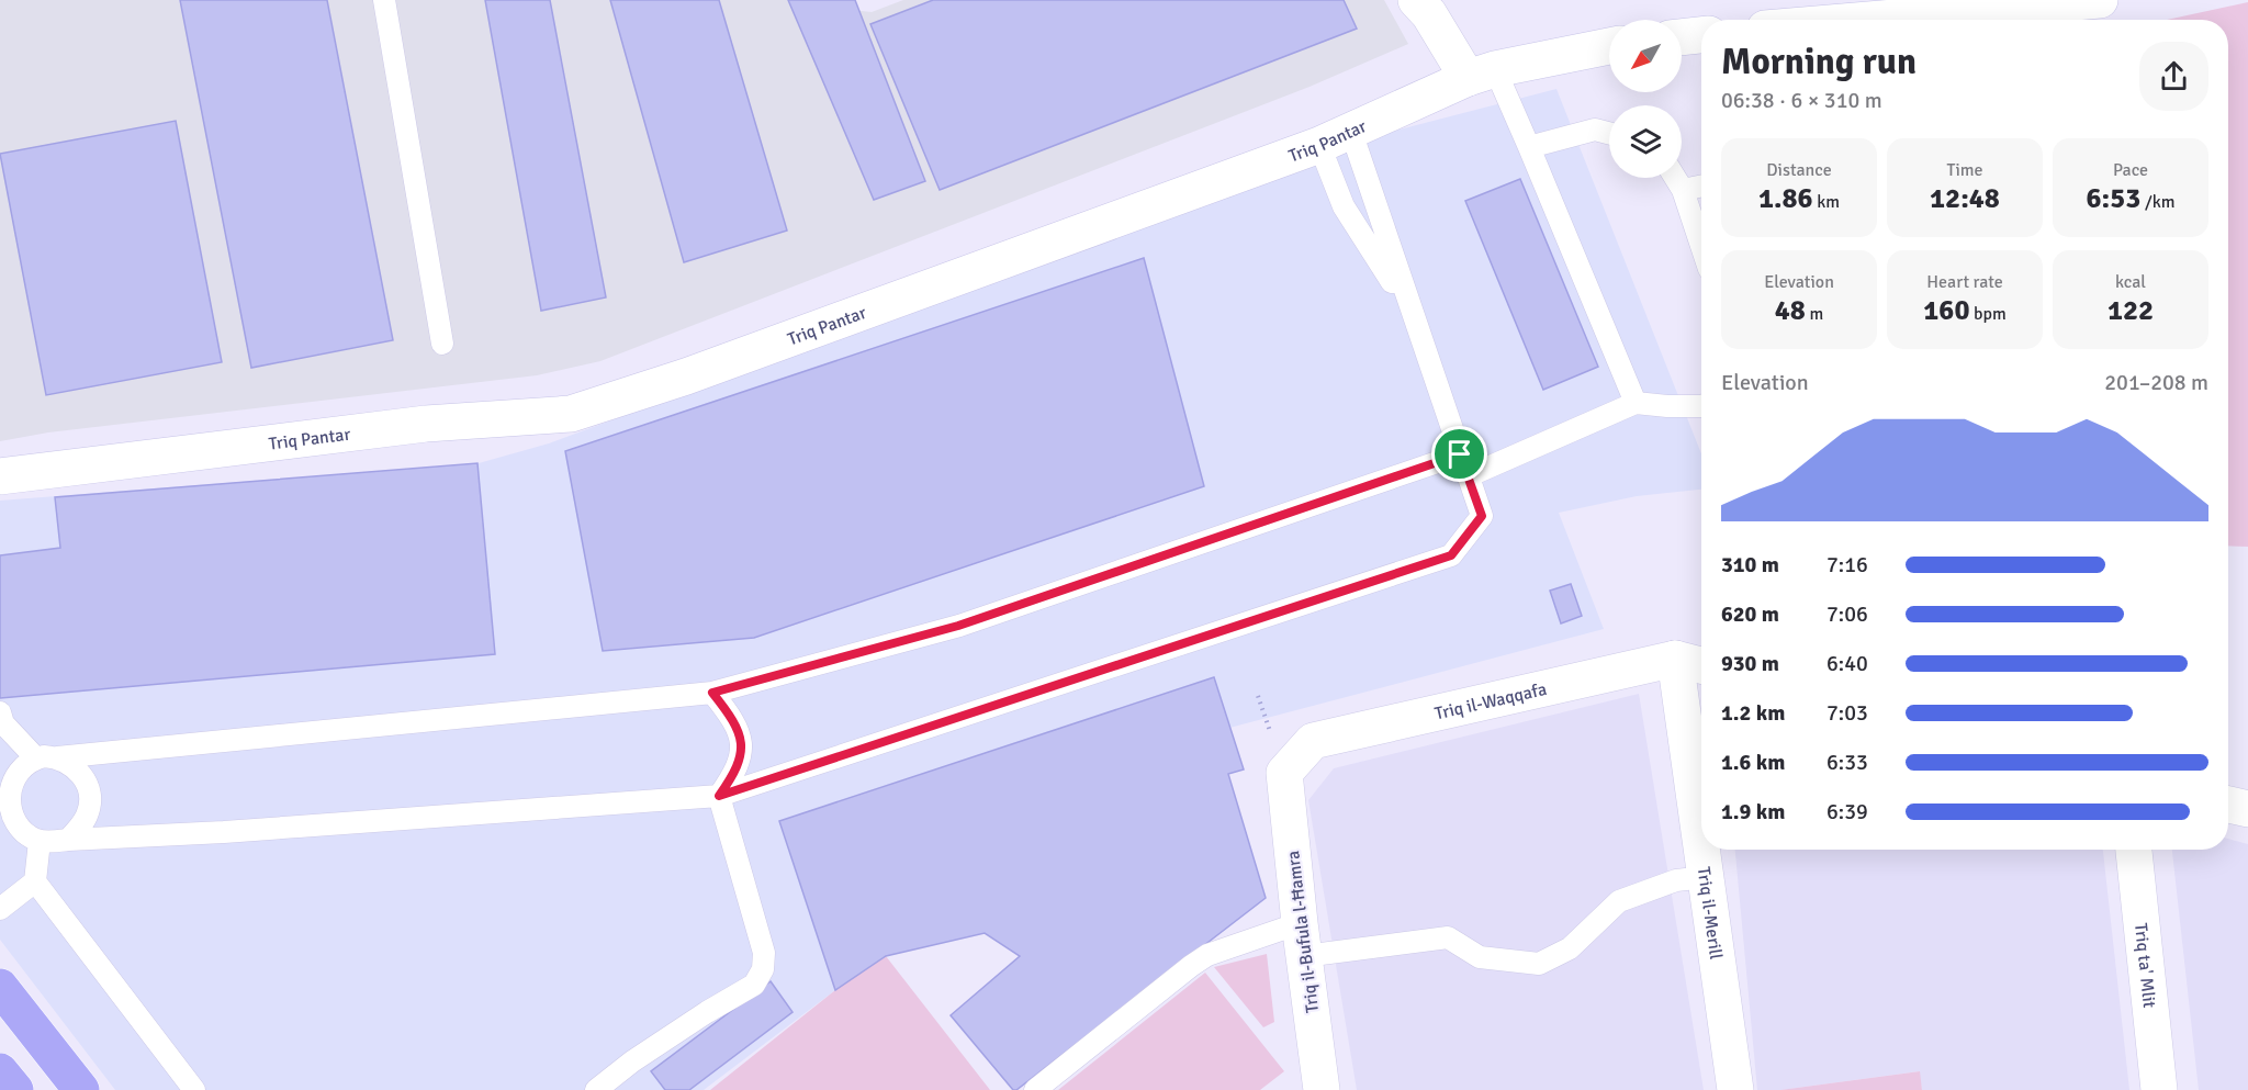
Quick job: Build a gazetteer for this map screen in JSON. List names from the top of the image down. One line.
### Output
{"streets":{"main road":["Triq Pantar","Triq il-Waqqafa","Triq il-Merill","Triq il-Bufula l-Ħamra","Triq ta' Mlit"]},"crossings":[["Triq il-Waqqafa","Triq il-Merill"],["Triq il-Waqqafa","Triq il-Bufula l-Ħamra"]],"north":"bottom left","page":{"heading":["Morning run","06:38 · 6 × 310 m"],"stats":[["Distance","1.86 km"],["Time","12:48"],["Pace","6:53 /km"],["Elevation","48 m"],["Heart rate","160 bpm"],["kcal","122"]],"chart":["Elevation","201–208 m"],"list":[{"name":"310 m","note":"7:16"},{"name":"620 m","note":"7:06"},{"name":"930 m","note":"6:40"},{"name":"1.2 km","note":"7:03"},{"name":"1.6 km","note":"6:33"},{"name":"1.9 km","note":"6:39"}]}}
